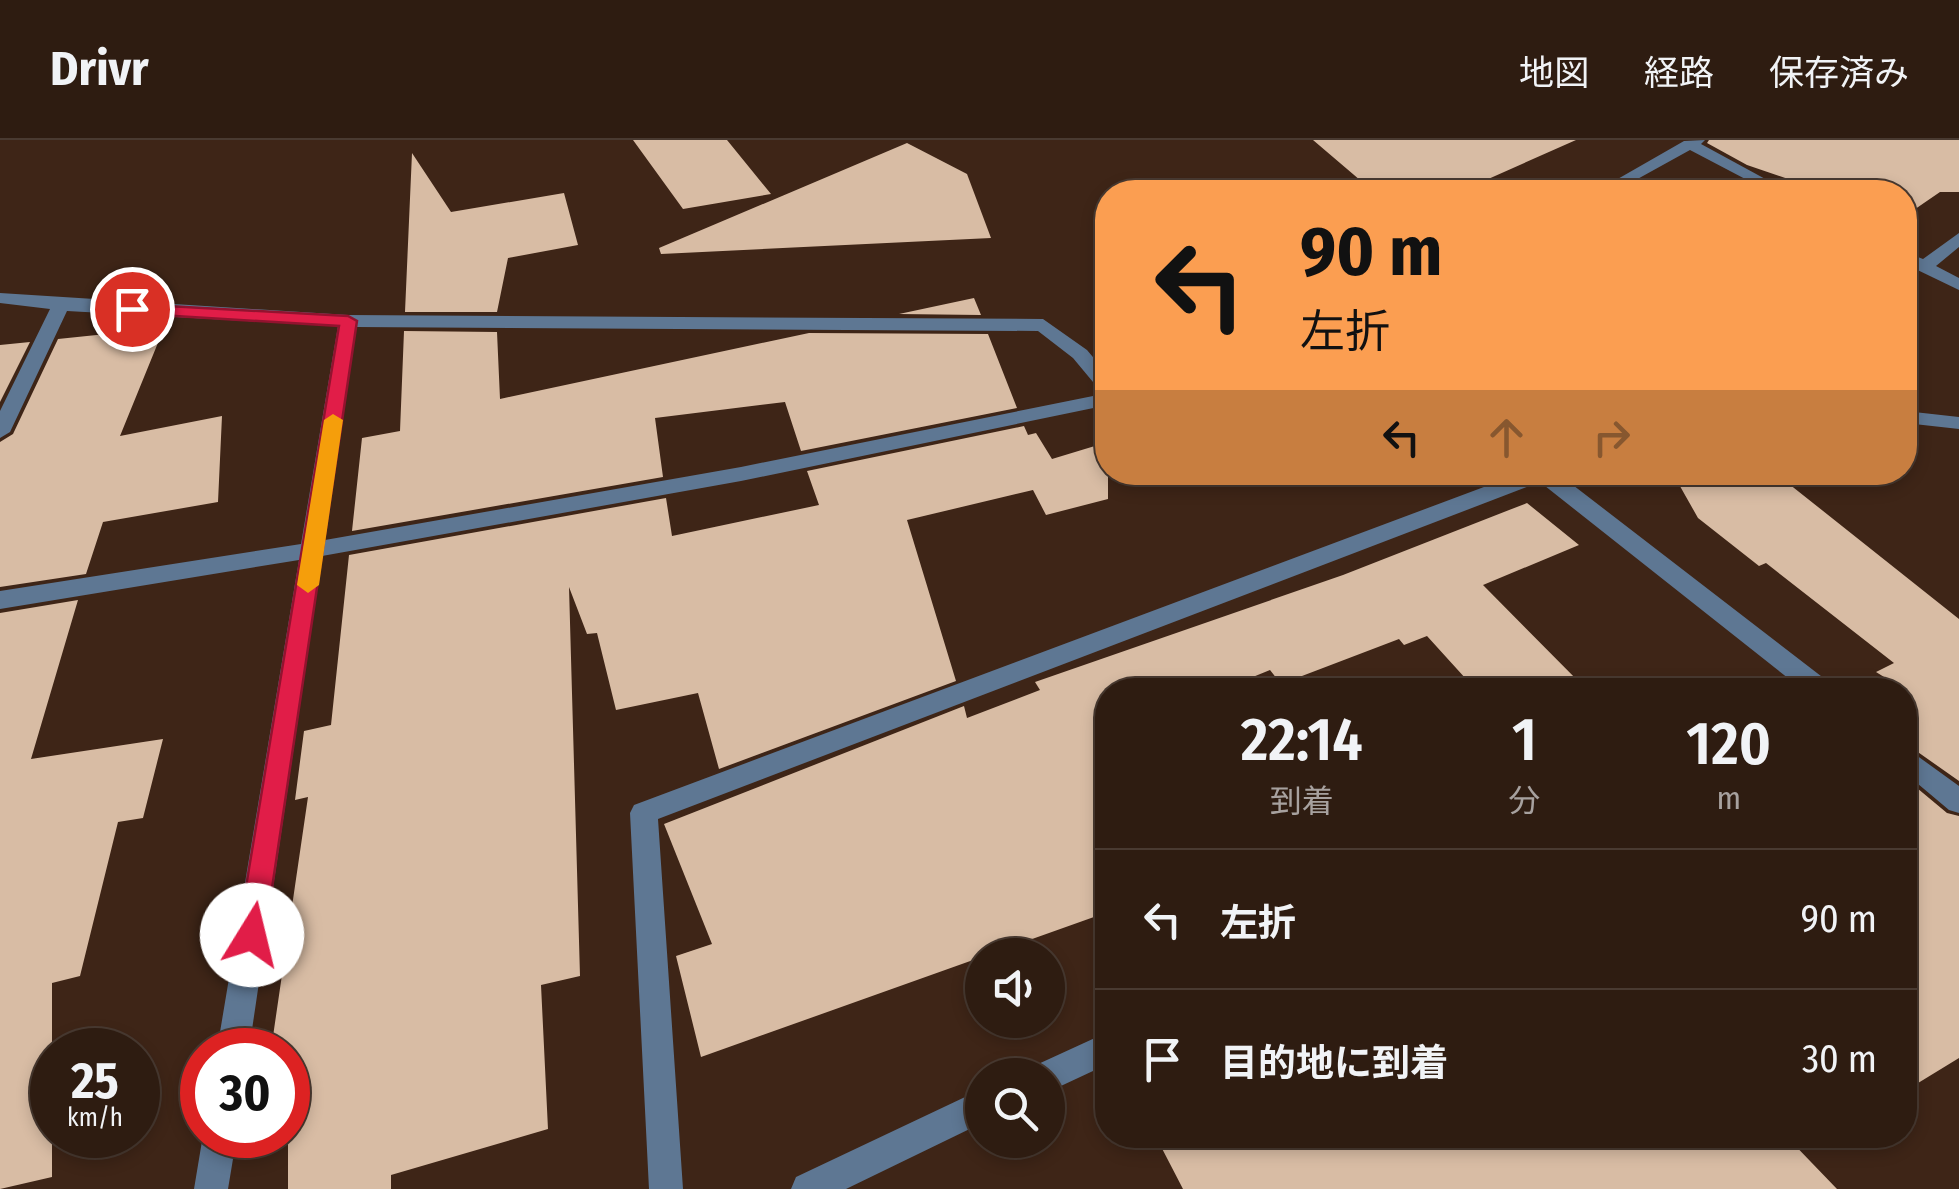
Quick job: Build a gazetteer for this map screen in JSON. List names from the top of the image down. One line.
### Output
{"page":{"header":"Drivr","nav":["地図","経路","保存済み"],"turn":["90 m","左折"],"eta":["22:14","到着","1","分","120","m"],"list":[{"name":"左折","value":"90 m"},{"name":"目的地に到着","value":"30 m"}],"speed":"25 km/h","limit":"30"}}
